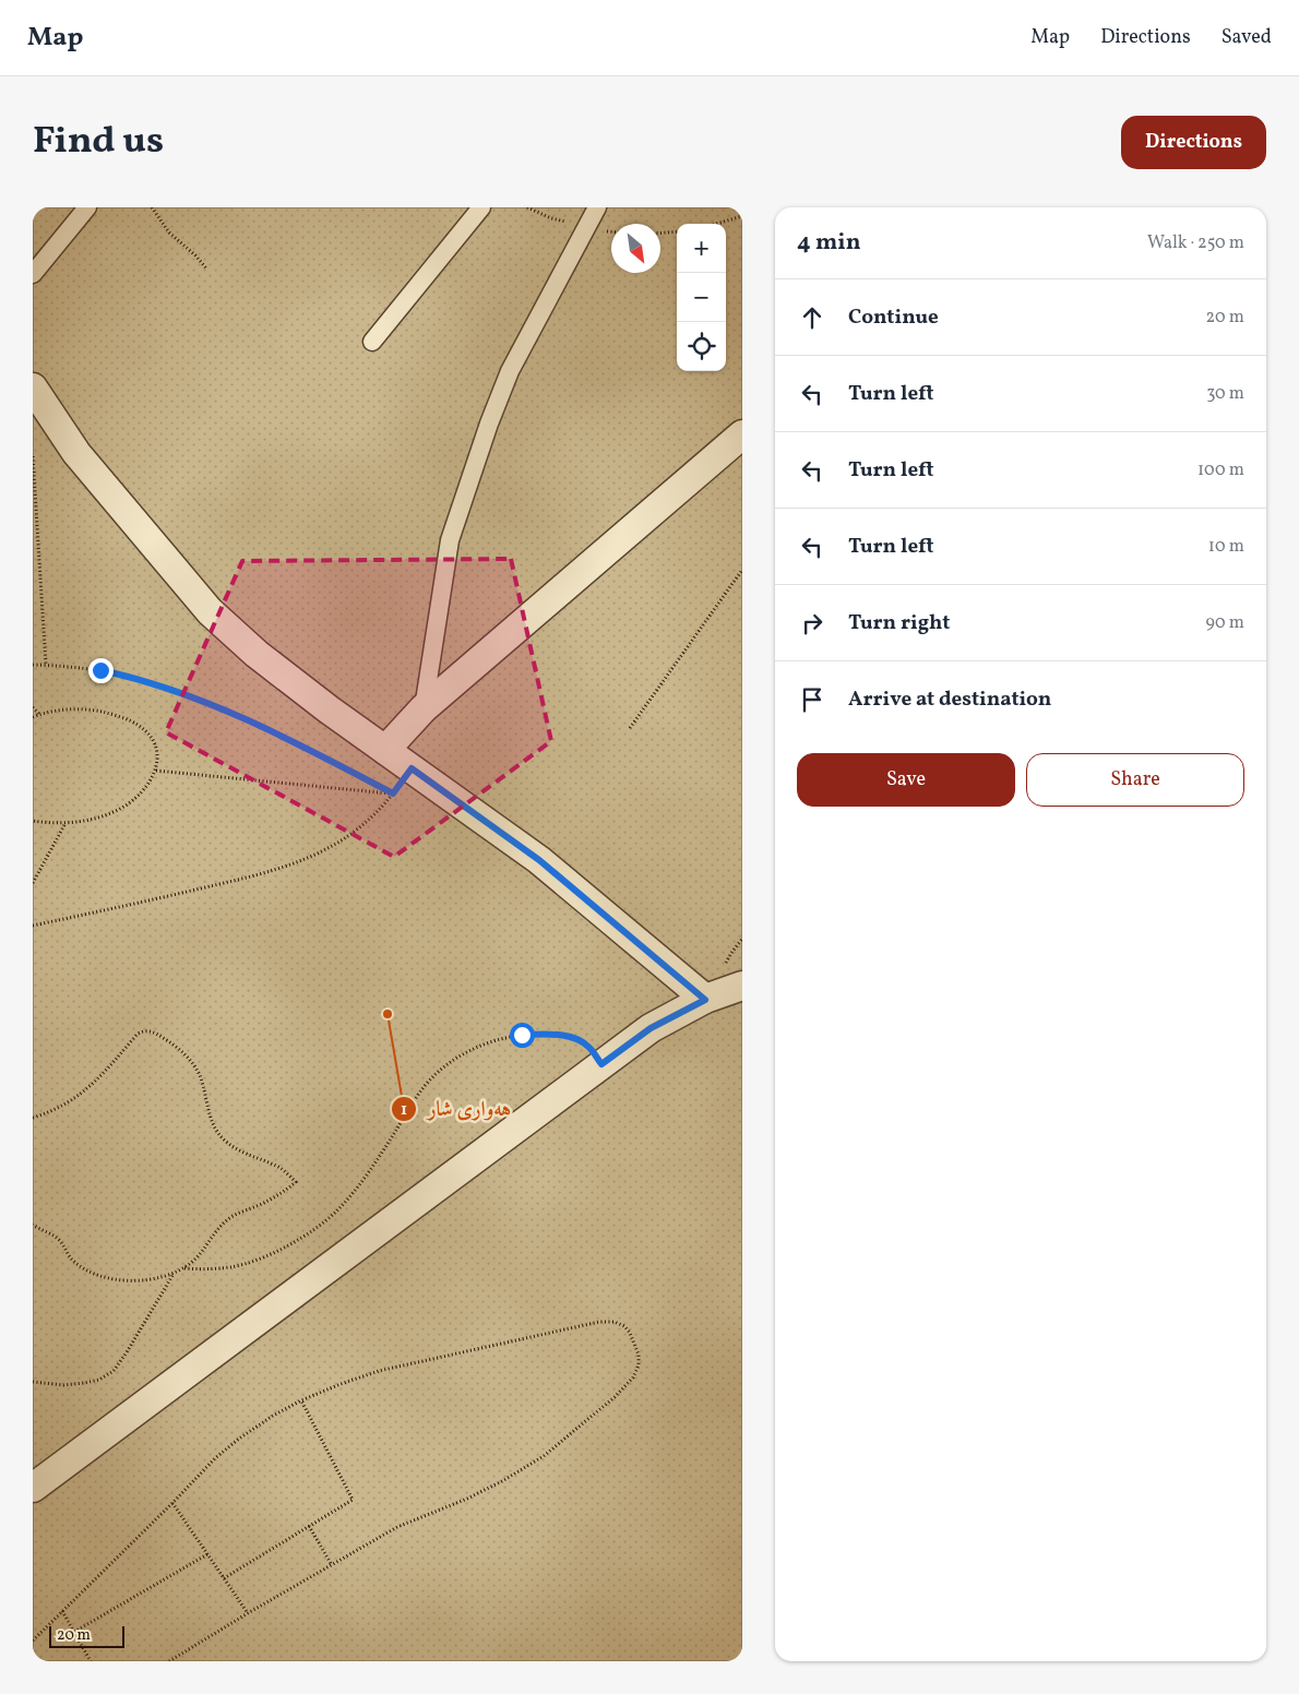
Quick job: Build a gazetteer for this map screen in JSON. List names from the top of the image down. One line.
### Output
{"places":["هەواری شار"],"scale_bar":"20 m","north":"bottom right","page":{"header":"Map","nav":["Map","Directions","Saved"],"title":"Find us","buttons":["Directions",["Save","Share"]],"heading":["4 min","Walk · 250 m"],"map_buttons":["+","−"],"list":[["Continue","20 m"],["Turn left","30 m"],["Turn left","100 m"],["Turn left","10 m"],["Turn right","90 m"],"Arrive at destination"],"scale":"20 m"}}
